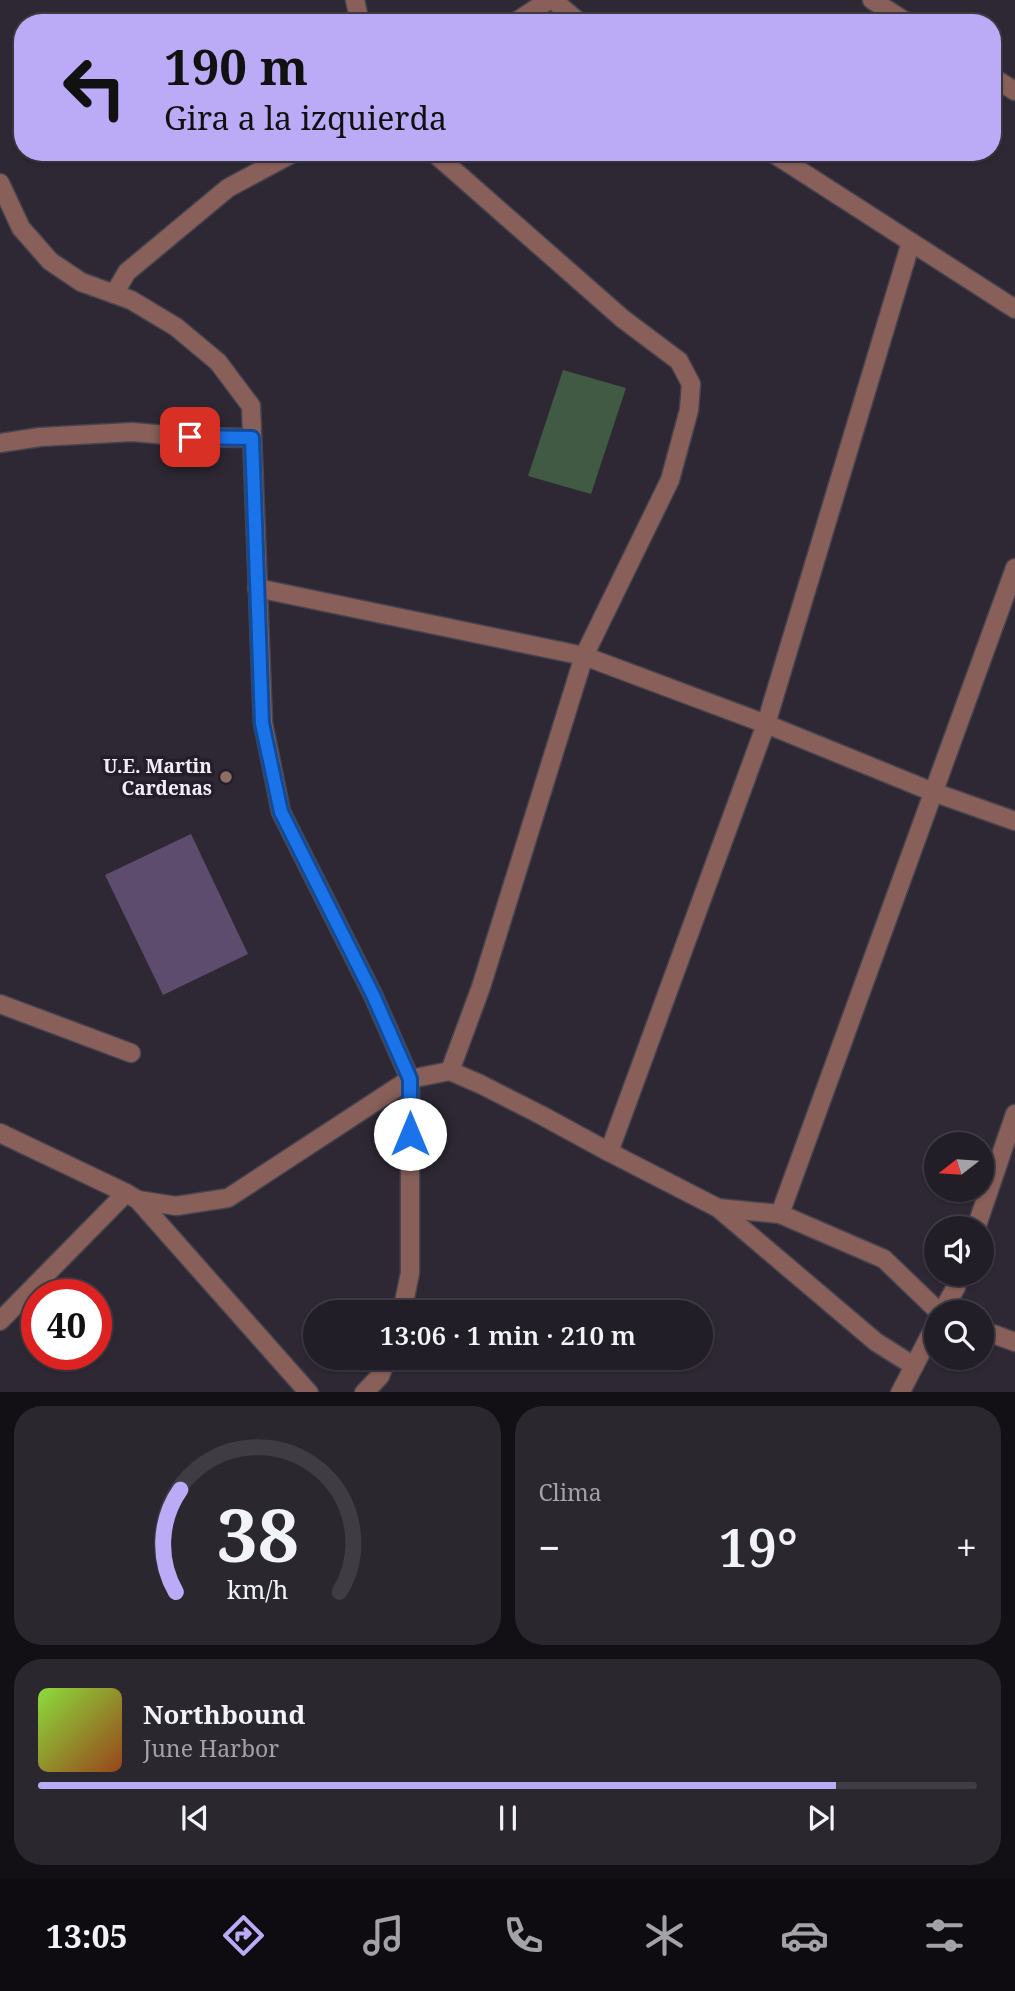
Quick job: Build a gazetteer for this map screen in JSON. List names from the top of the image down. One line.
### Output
{"places":["U.E. Martin Cardenas"],"north":"left","page":{"turn":["190 m","Gira a la izquierda"],"limit":"40","trip":"13:06 · 1 min · 210 m","tile":"Clima","heat":["−","19°","+"],"song":["Northbound","June Harbor"],"tabs":"13:05","gauge":["38","km/h"]}}
